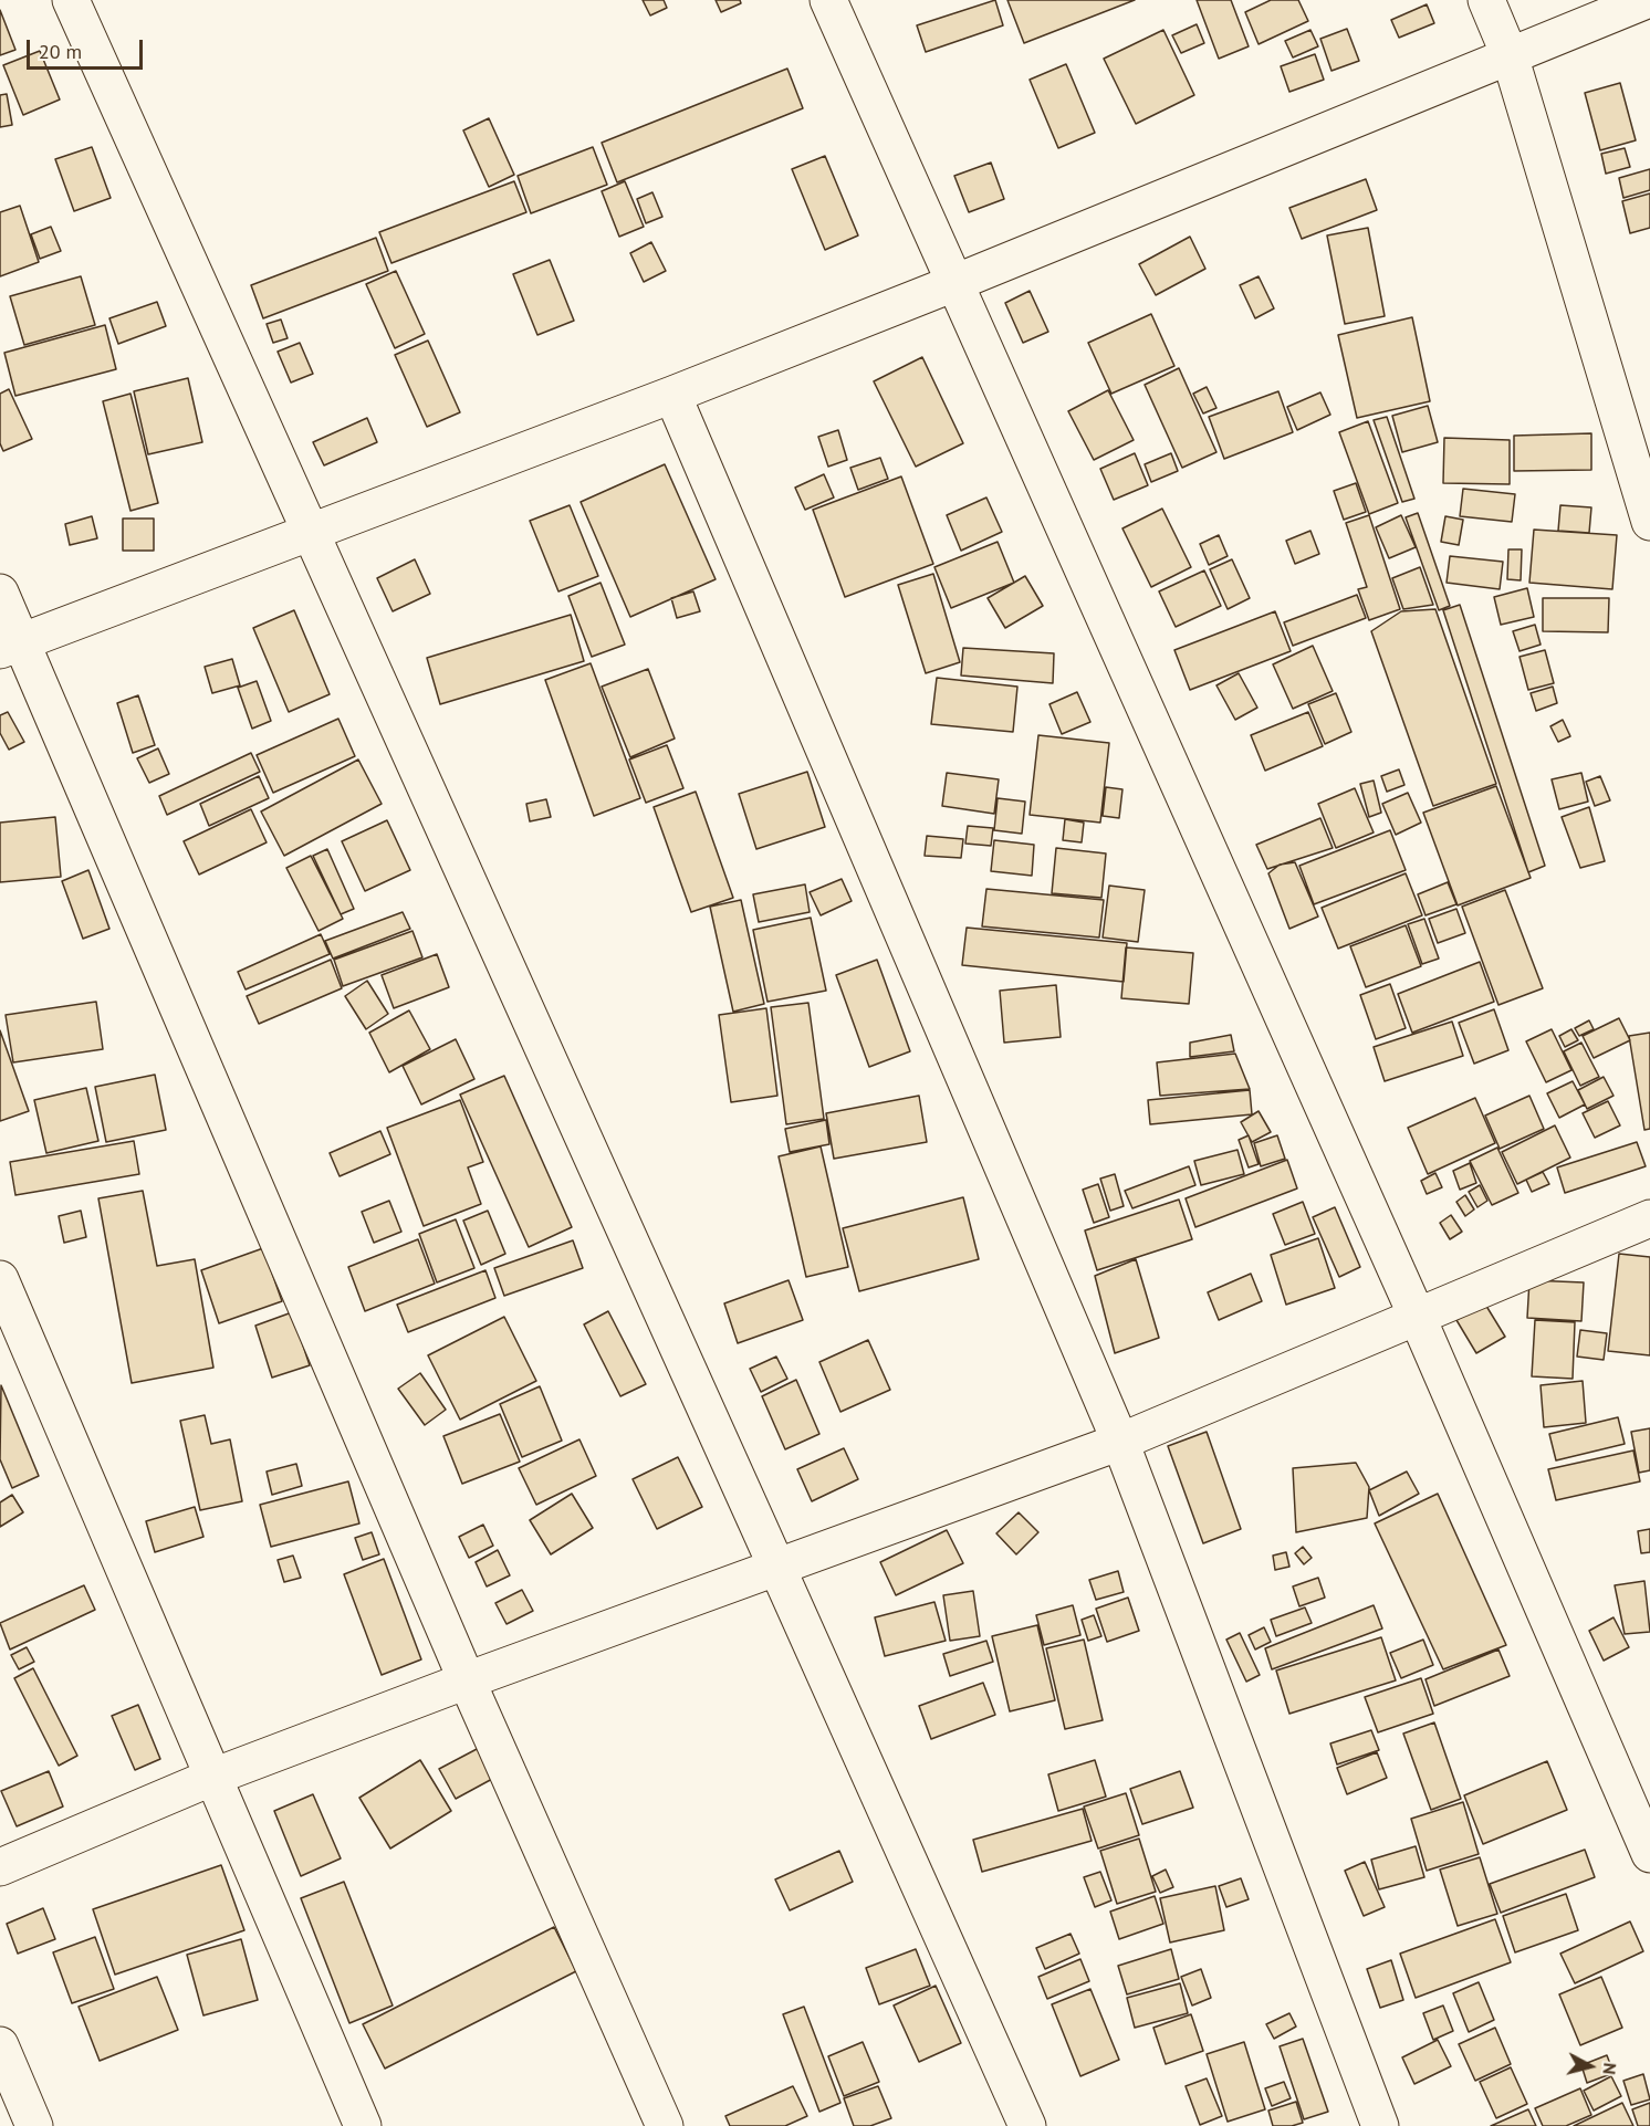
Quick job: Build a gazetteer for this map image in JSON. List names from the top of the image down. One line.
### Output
{"scale_bar":"20 m","north":"right"}
